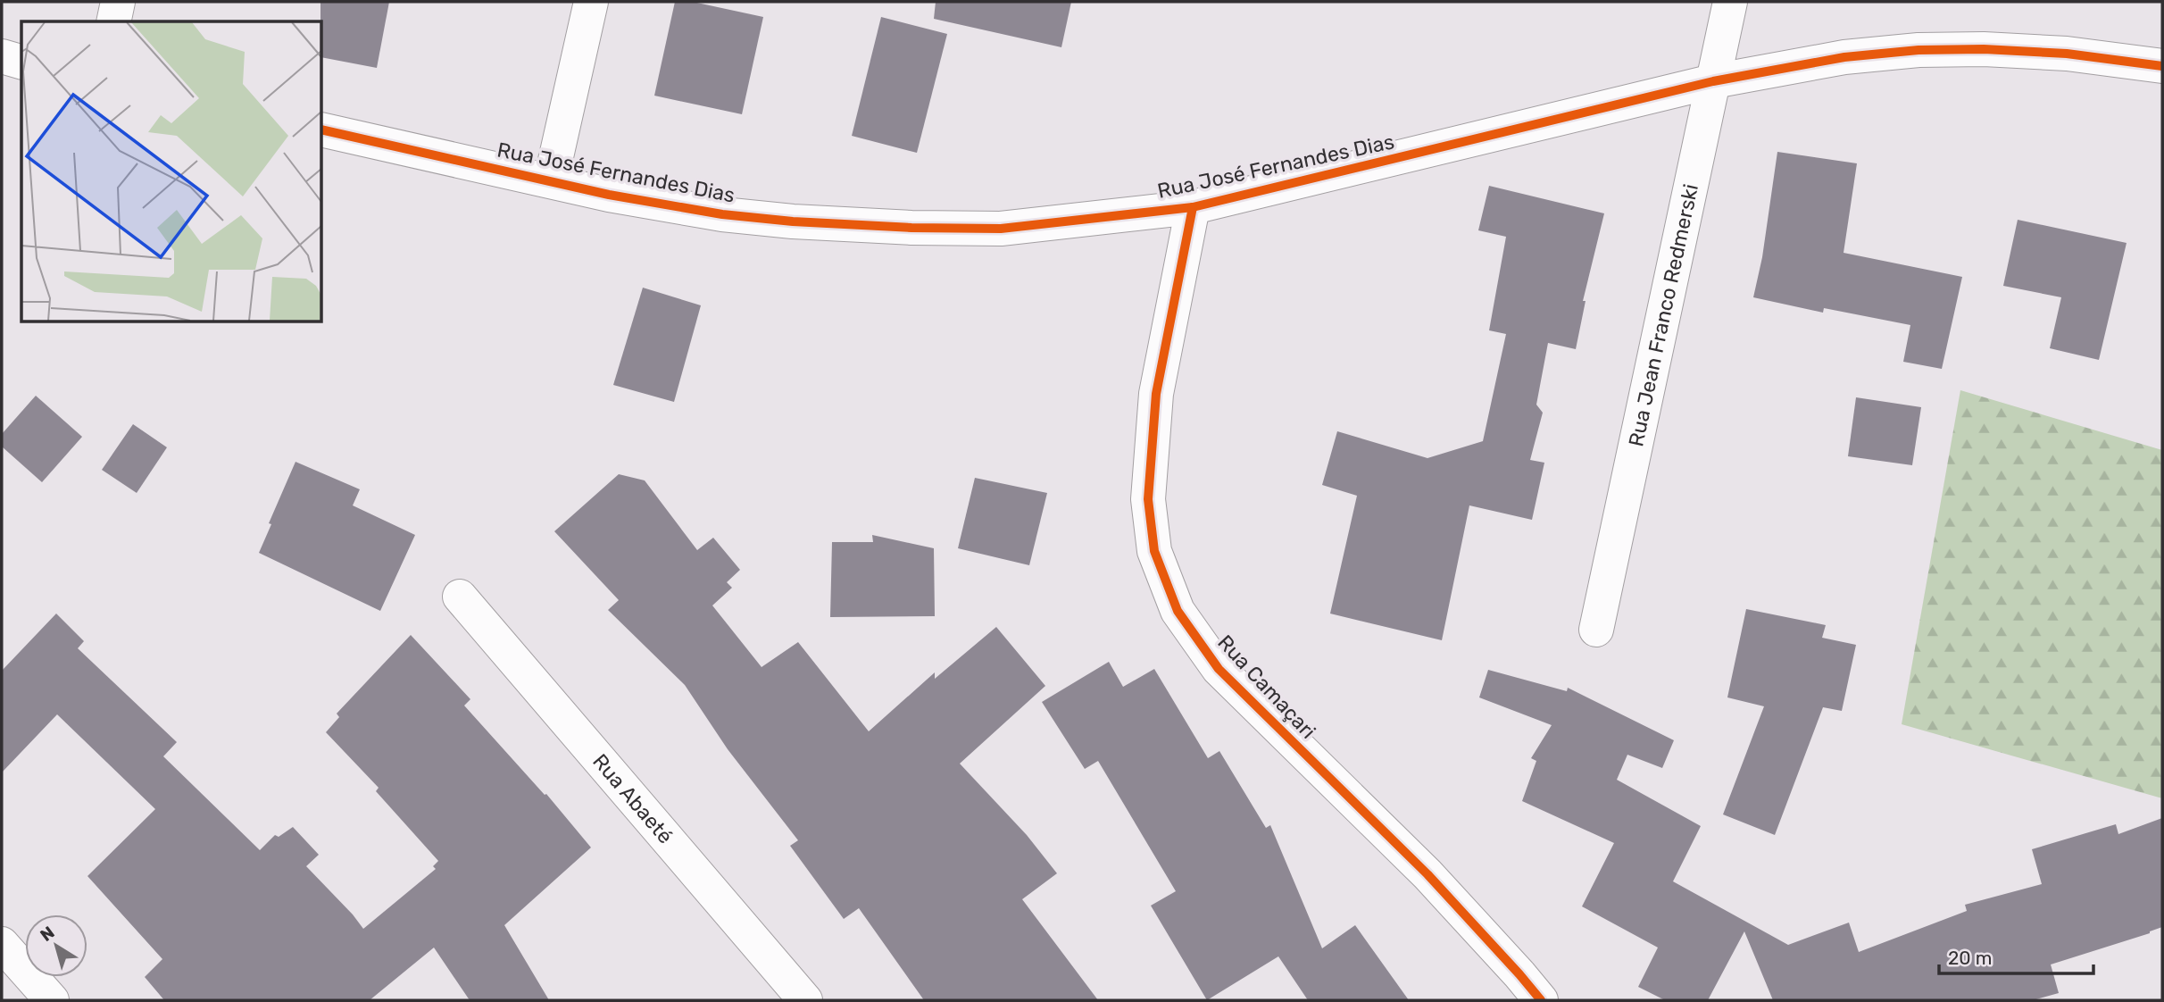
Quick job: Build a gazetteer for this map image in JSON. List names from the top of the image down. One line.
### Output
{"streets":{"street":["Rua José Fernandes Dias","Rua Jean Franco Redmerski","Rua Camaçari","Rua Abaeté"]},"crossings":[["Rua José Fernandes Dias","Rua Jean Franco Redmerski"],["Rua José Fernandes Dias","Rua Camaçari"]],"scale_bar":"20 m","north":"top left"}
